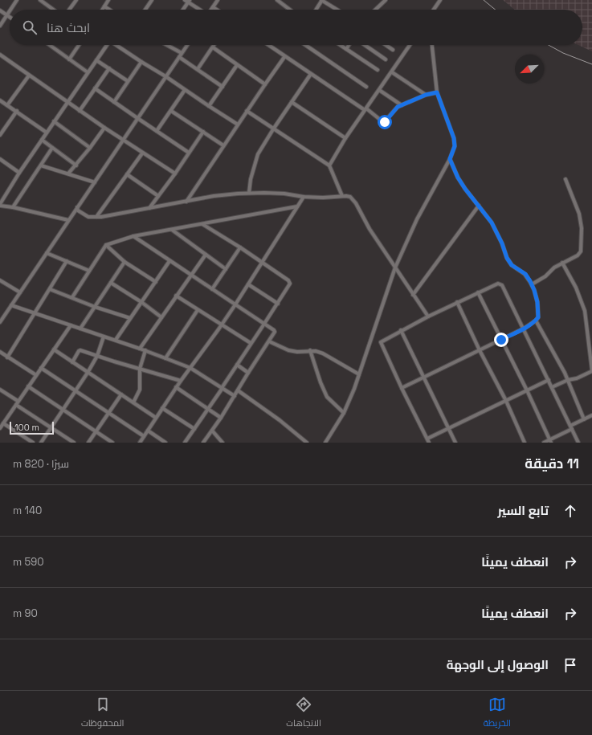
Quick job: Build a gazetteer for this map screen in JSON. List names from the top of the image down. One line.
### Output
{"scale_bar":"100 m","north":"bottom left","page":{"search":"ابحث هنا","scale":"100 m","heading":["11 دقيقة","سيرًا · 820 m"],"list":[["تابع السير","140 m"],["انعطف يمينًا","590 m"],["انعطف يمينًا","90 m"],"الوصول إلى الوجهة"],"nav":["الخريطة","الاتجاهات","المحفوظات"]}}
